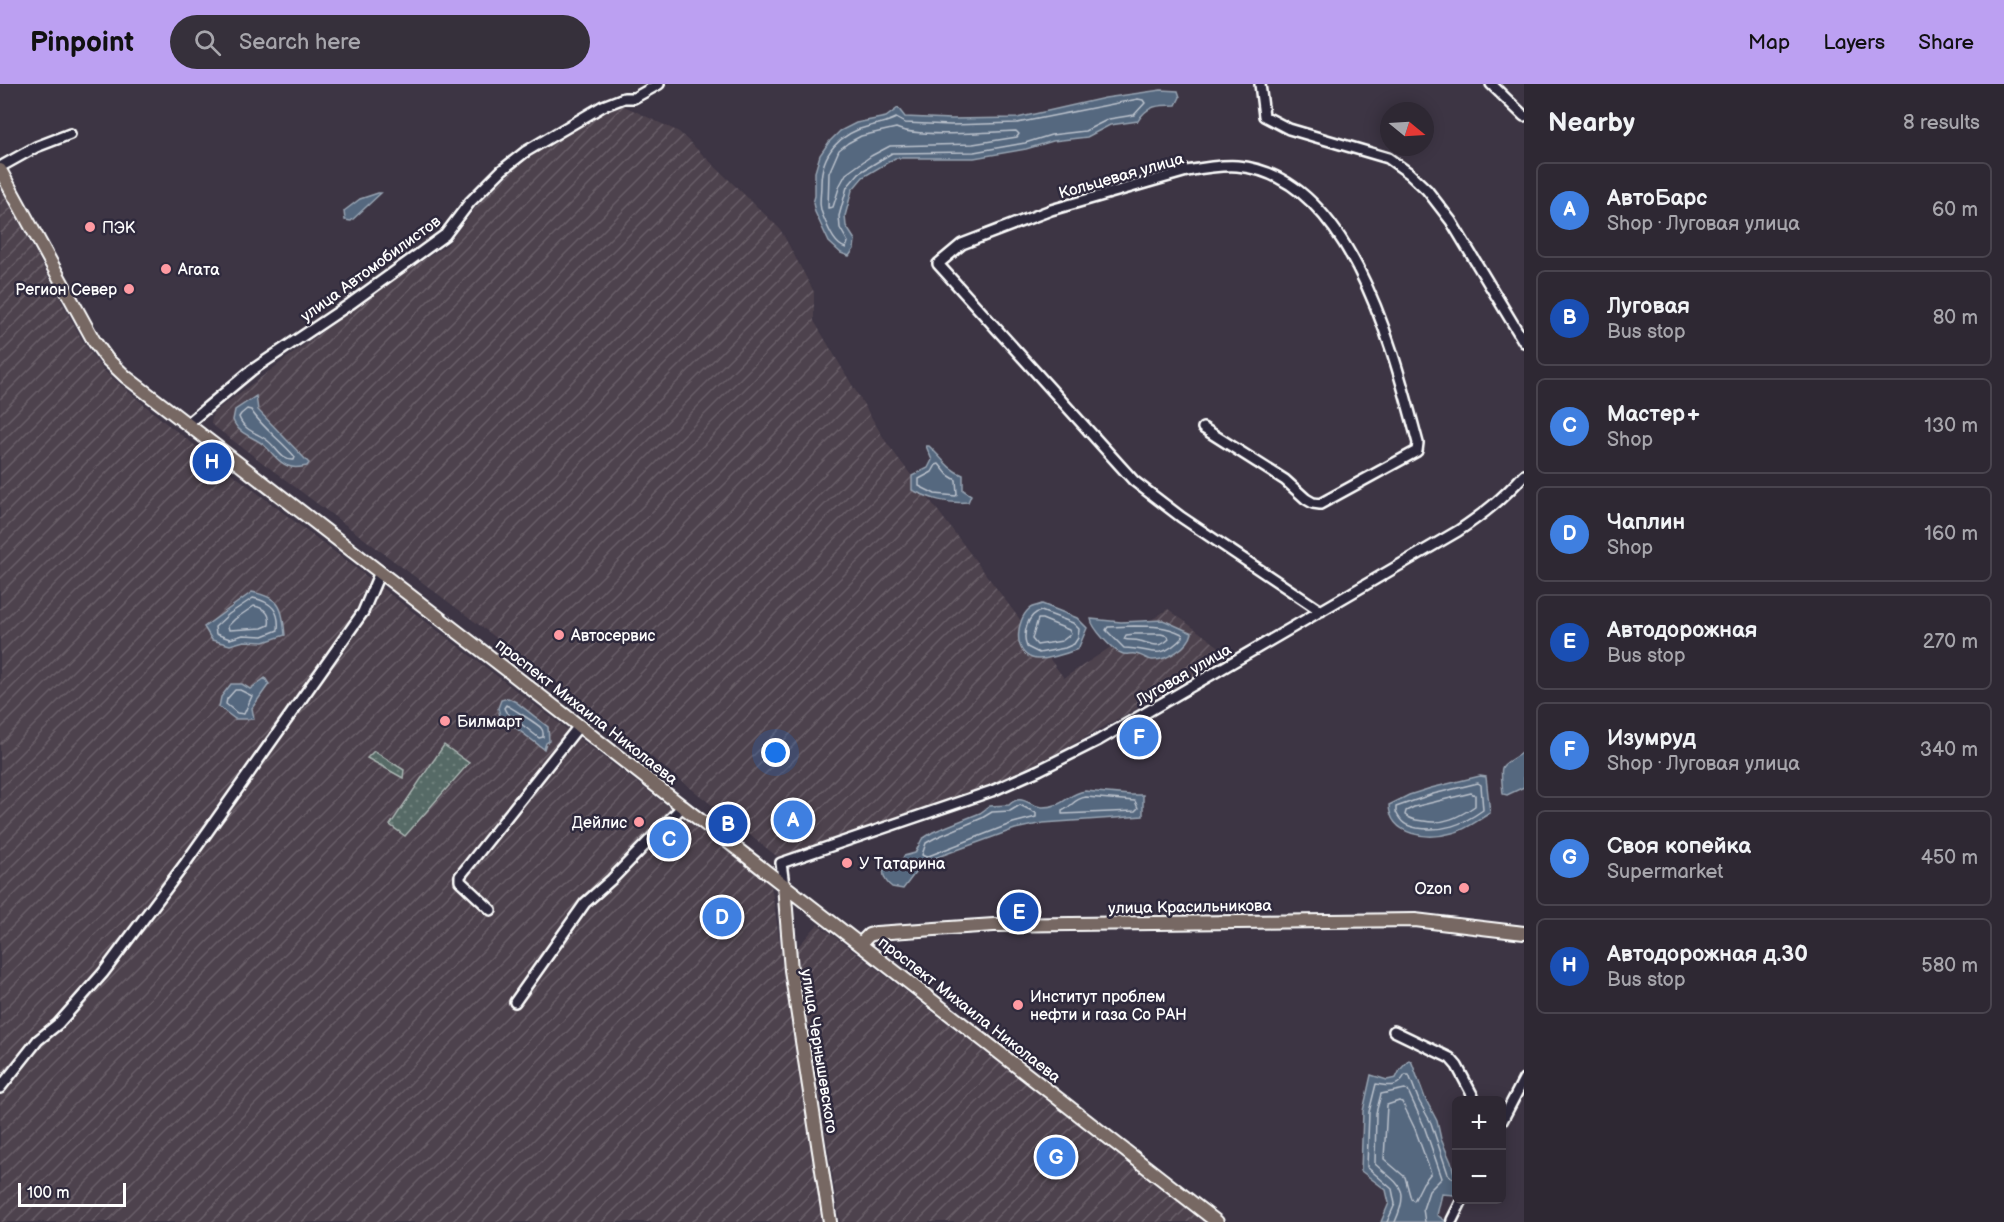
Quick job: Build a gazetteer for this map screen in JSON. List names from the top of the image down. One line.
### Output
{"streets":{"main road":["проспект Михаила Николаева","улица Красильникова","улица Чернышевского"],"street":["Кольцевая улица","улица Автомобилистов","Луговая улица"]},"crossings":[["Кольцевая улица","Луговая улица"],["улица Автомобилистов","проспект Михаила Николаева"],["Луговая улица","проспект Михаила Николаева"],["Луговая улица","улица Чернышевского"],["проспект Михаила Николаева","улица Красильникова"],["проспект Михаила Николаева","улица Чернышевского"]],"places":["ПЭК","Агата","Регион Север","Автосервис","Билмарт","Дейлис","У Татарина","Ozon","Институт проблем нефти и газа Со РАН"],"scale_bar":"100 m","north":"right","page":{"header":"Pinpoint","search":"Search here","nav":["Map","Layers","Share"],"heading":["Nearby","8 results"],"list":[{"mark":"A","name":"АвтоБарс","note":"Shop · Луговая улица","value":"60 m"},{"mark":"B","name":"Луговая","note":"Bus stop","value":"80 m"},{"mark":"C","name":"Мастер+","note":"Shop","value":"130 m"},{"mark":"D","name":"Чаплин","note":"Shop","value":"160 m"},{"mark":"E","name":"Автодорожная","note":"Bus stop","value":"270 m"},{"mark":"F","name":"Изумруд","note":"Shop · Луговая улица","value":"340 m"},{"mark":"G","name":"Своя копейка","note":"Supermarket","value":"450 m"},{"mark":"H","name":"Автодорожная д.30","note":"Bus stop","value":"580 m"}],"pins":["H","F","A","B","C","E","D","G"],"map_buttons":["+","−"],"scale":"100 m"}}
